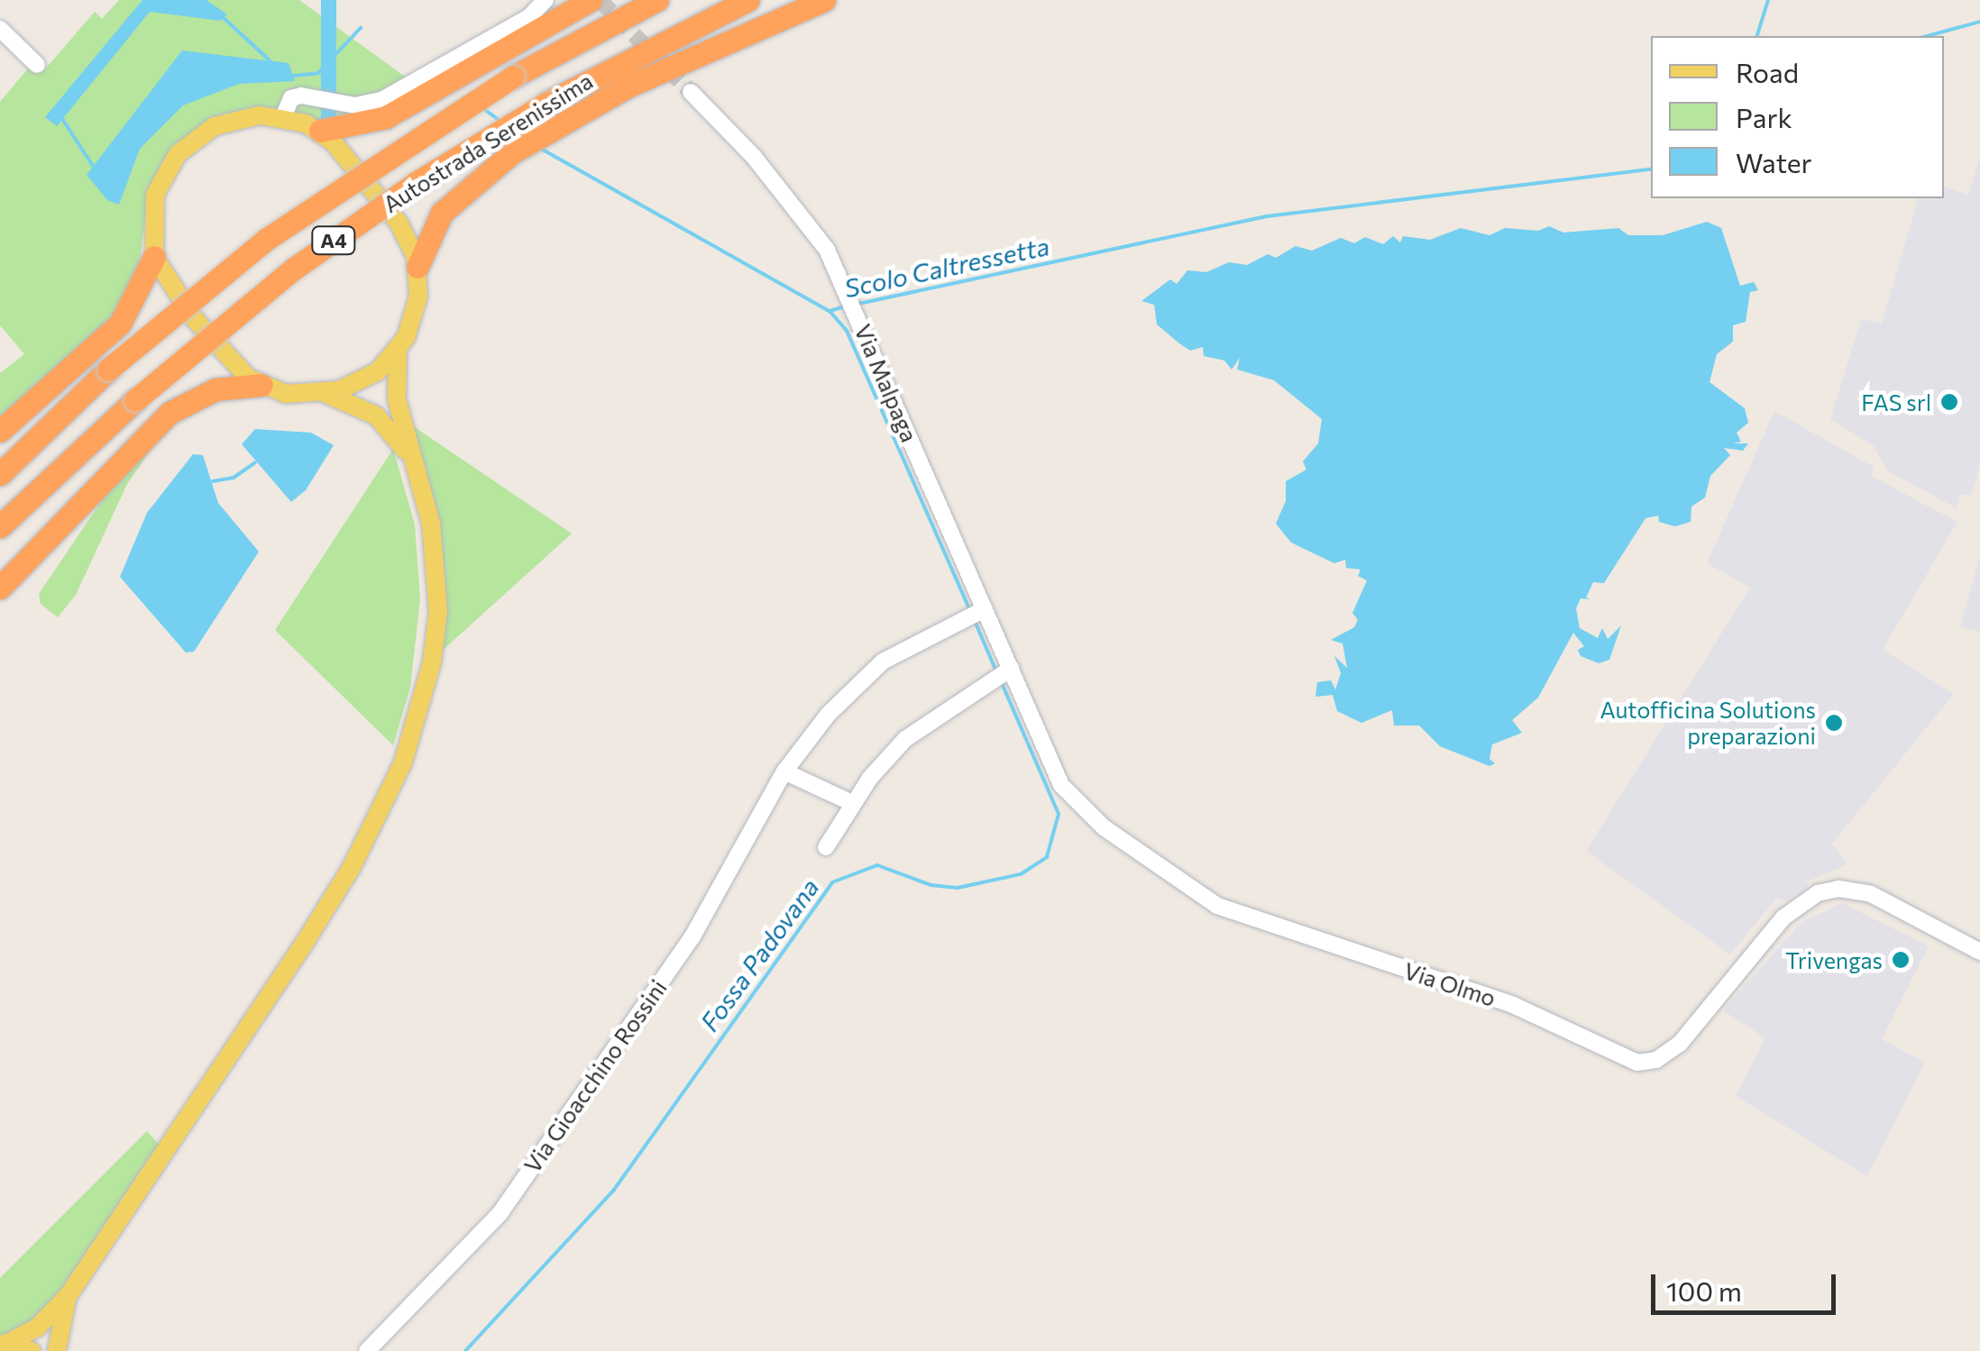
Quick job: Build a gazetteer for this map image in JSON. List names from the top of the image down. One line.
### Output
{"streets":{"highway":["Autostrada Serenissima","A4"],"street":["Via Malpaga","Via Olmo","Via Gioacchino Rossini"]},"crossings":[["Via Malpaga","Via Olmo"],["Via Malpaga","Via Gioacchino Rossini"],["Via Olmo","Via Gioacchino Rossini"]],"water":["Scolo Caltressetta","Fossa Padovana"],"places":["FAS srl","Autofficina Solutions preparazioni","Trivengas"],"legend":["Road","Park","Water"],"scale_bar":"100 m"}
